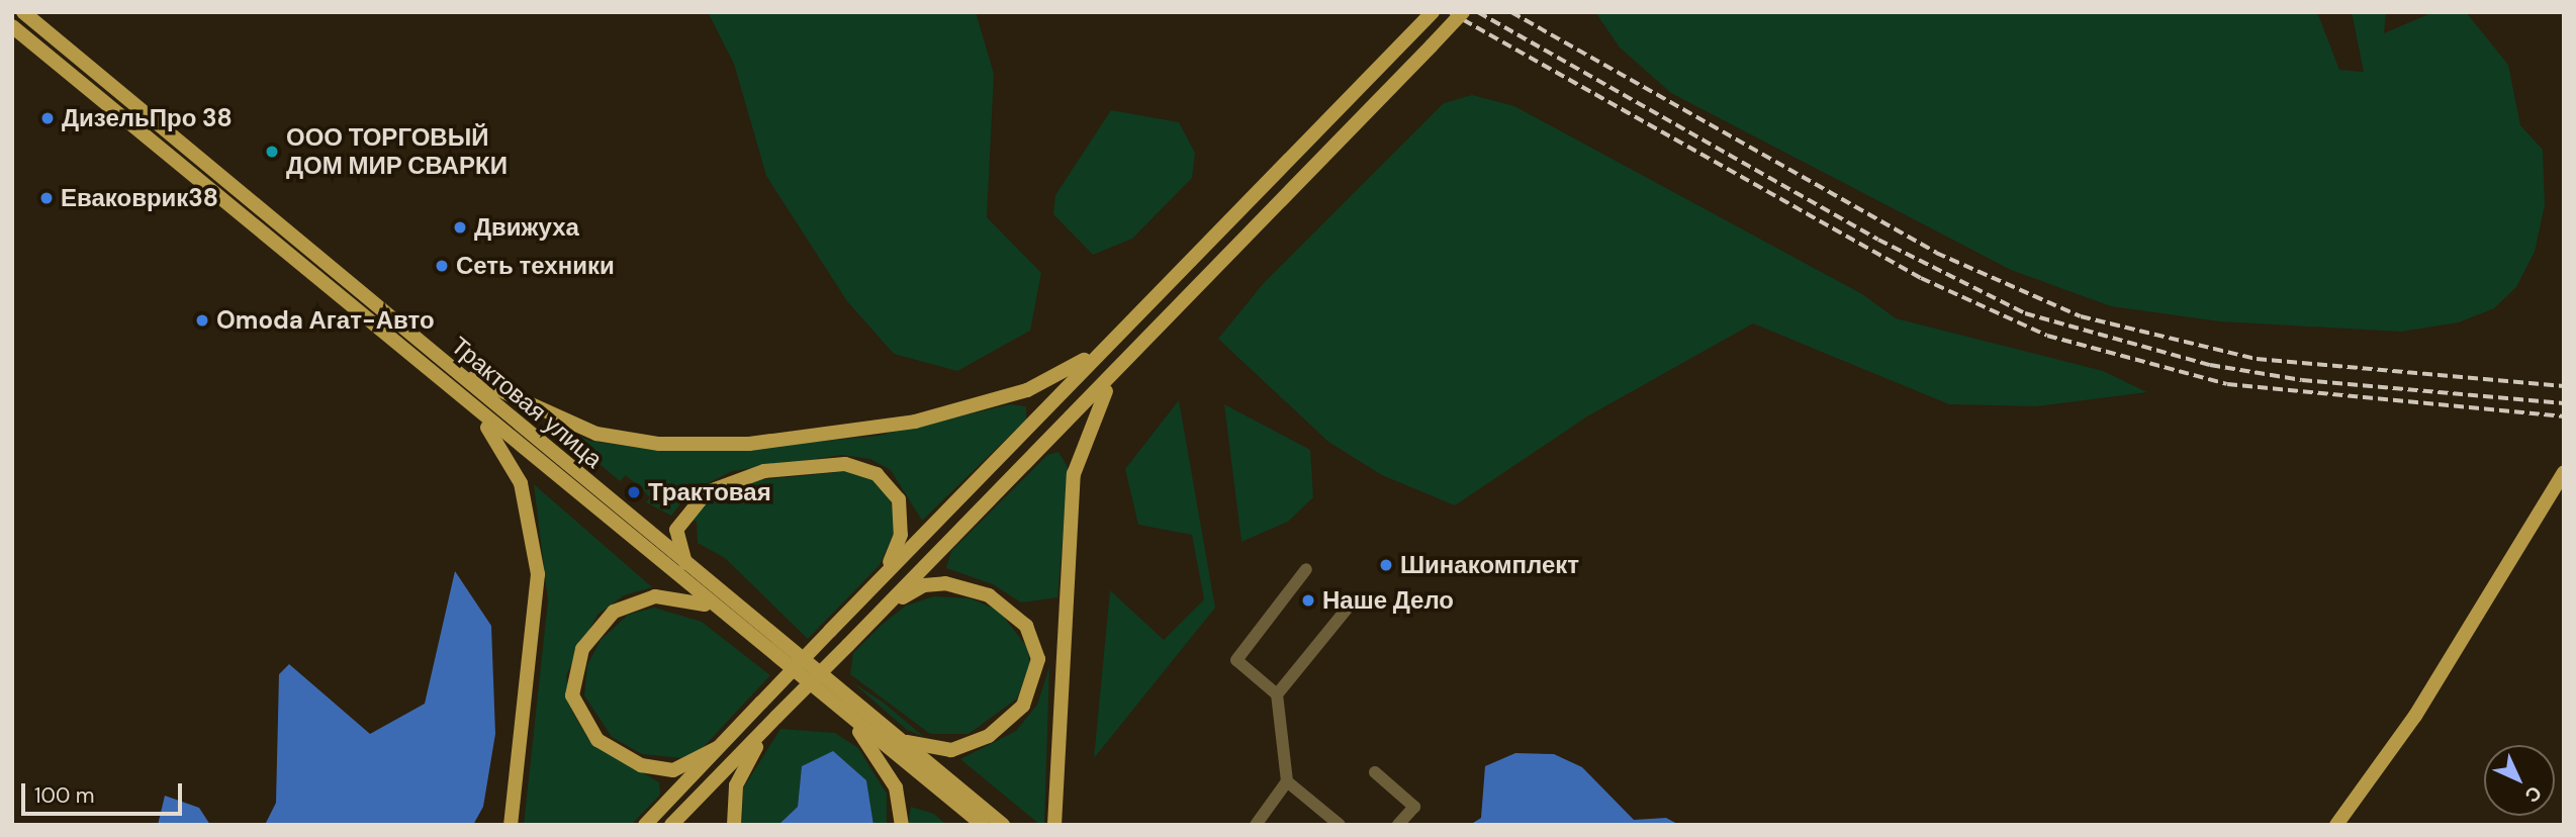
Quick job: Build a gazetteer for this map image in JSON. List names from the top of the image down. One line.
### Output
{"streets":{"main road":["Трактовая улица"]},"places":["ДизельПро 38","ООО ТОРГОВЫЙ ДОМ МИР СВАРКИ","Еваковрик38","Движуха","Сеть техники","Omoda Агат-Авто","Трактовая","Шинакомплект","Наше Дело"],"scale_bar":"100 m","north":"bottom right"}
